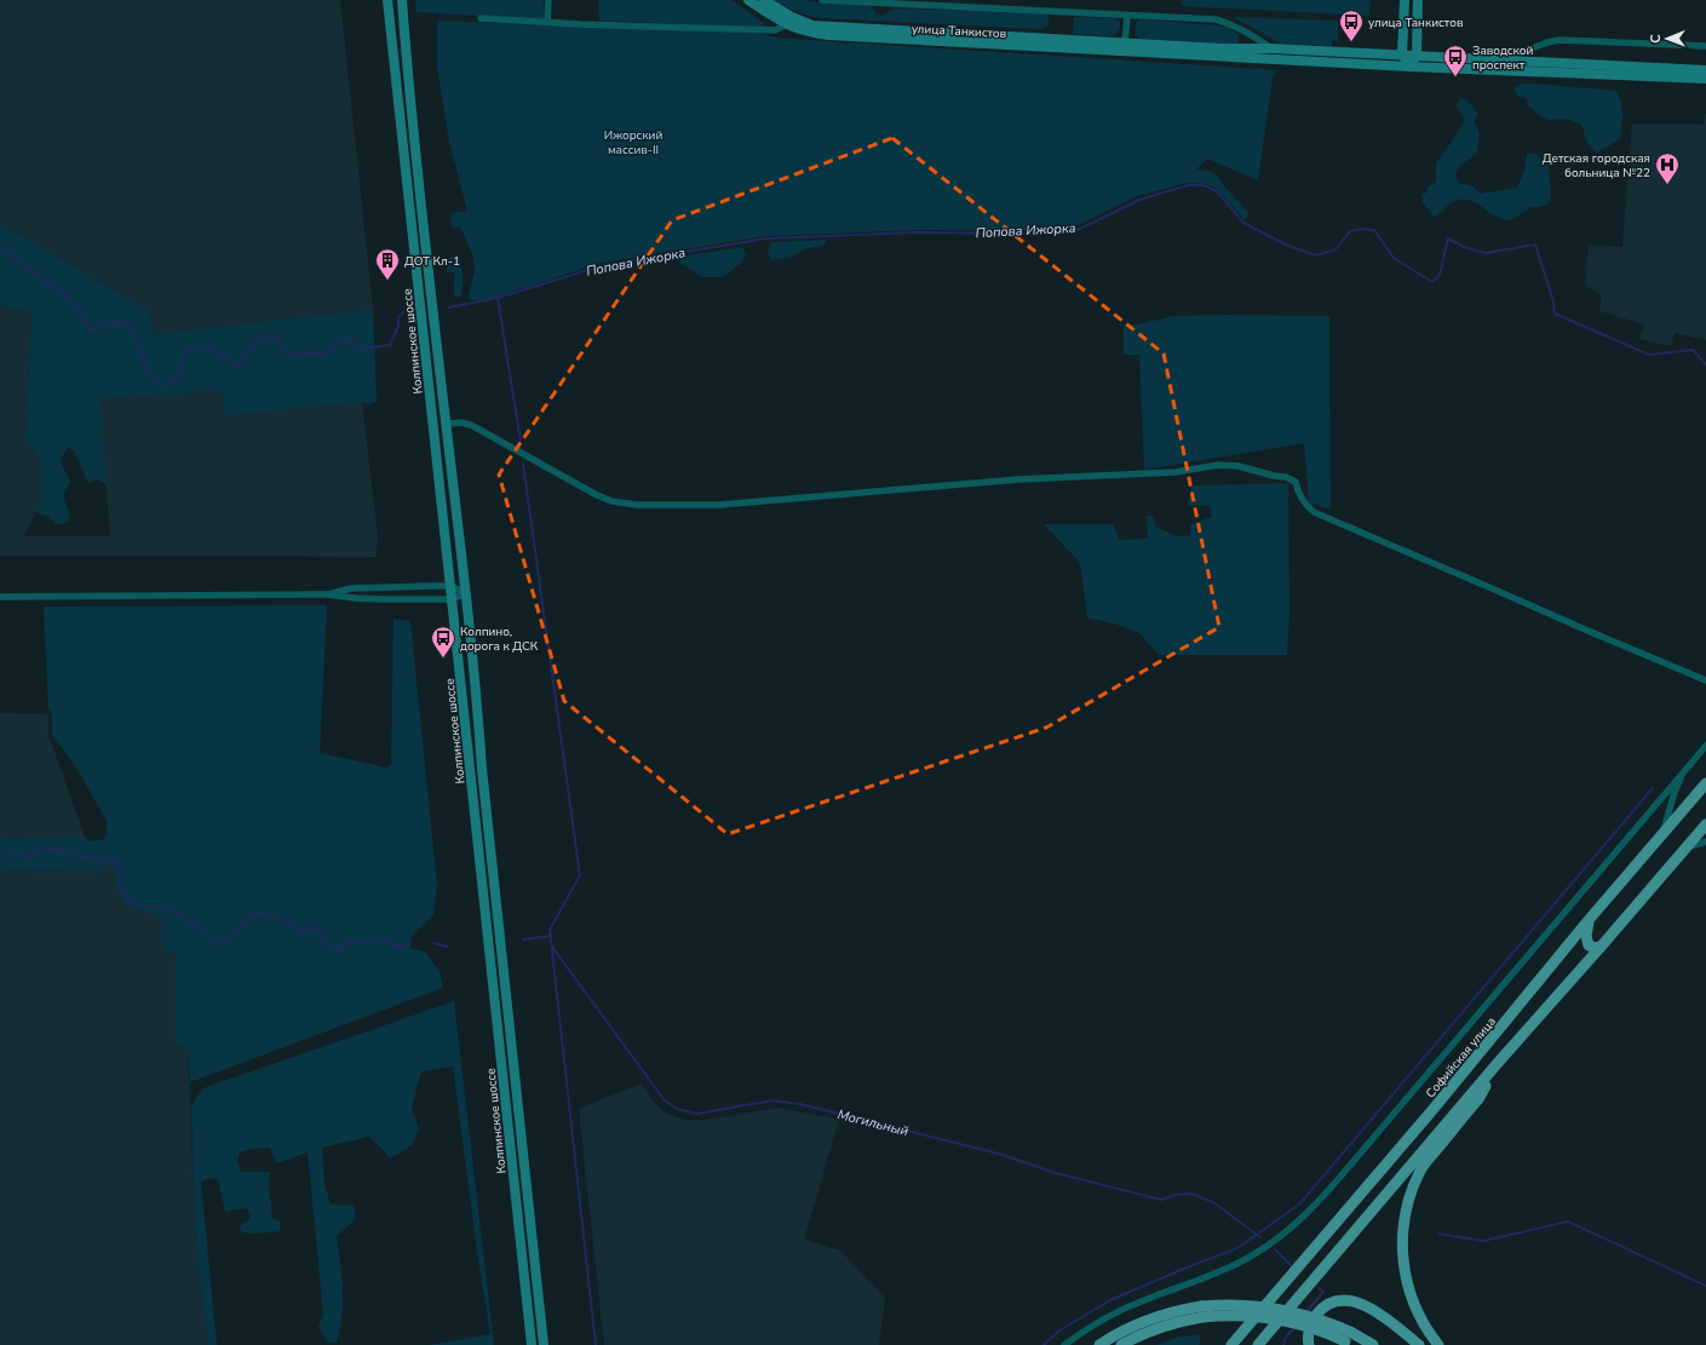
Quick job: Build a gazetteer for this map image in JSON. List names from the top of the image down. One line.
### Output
{"streets":{"main road":["улица Танкистов","Колпинское шоссе","Софийская улица"]},"water":["Попова Ижорка","Могильный"],"parks":["Ижорский массив-II"],"places":{"bus stop":["улица Танкистов","Заводской проспект","Колпино, дорога к ДСК"],"hospital":["Детская городская больница №22"],"building":["ДОТ Кл-1"]},"north":"left"}
